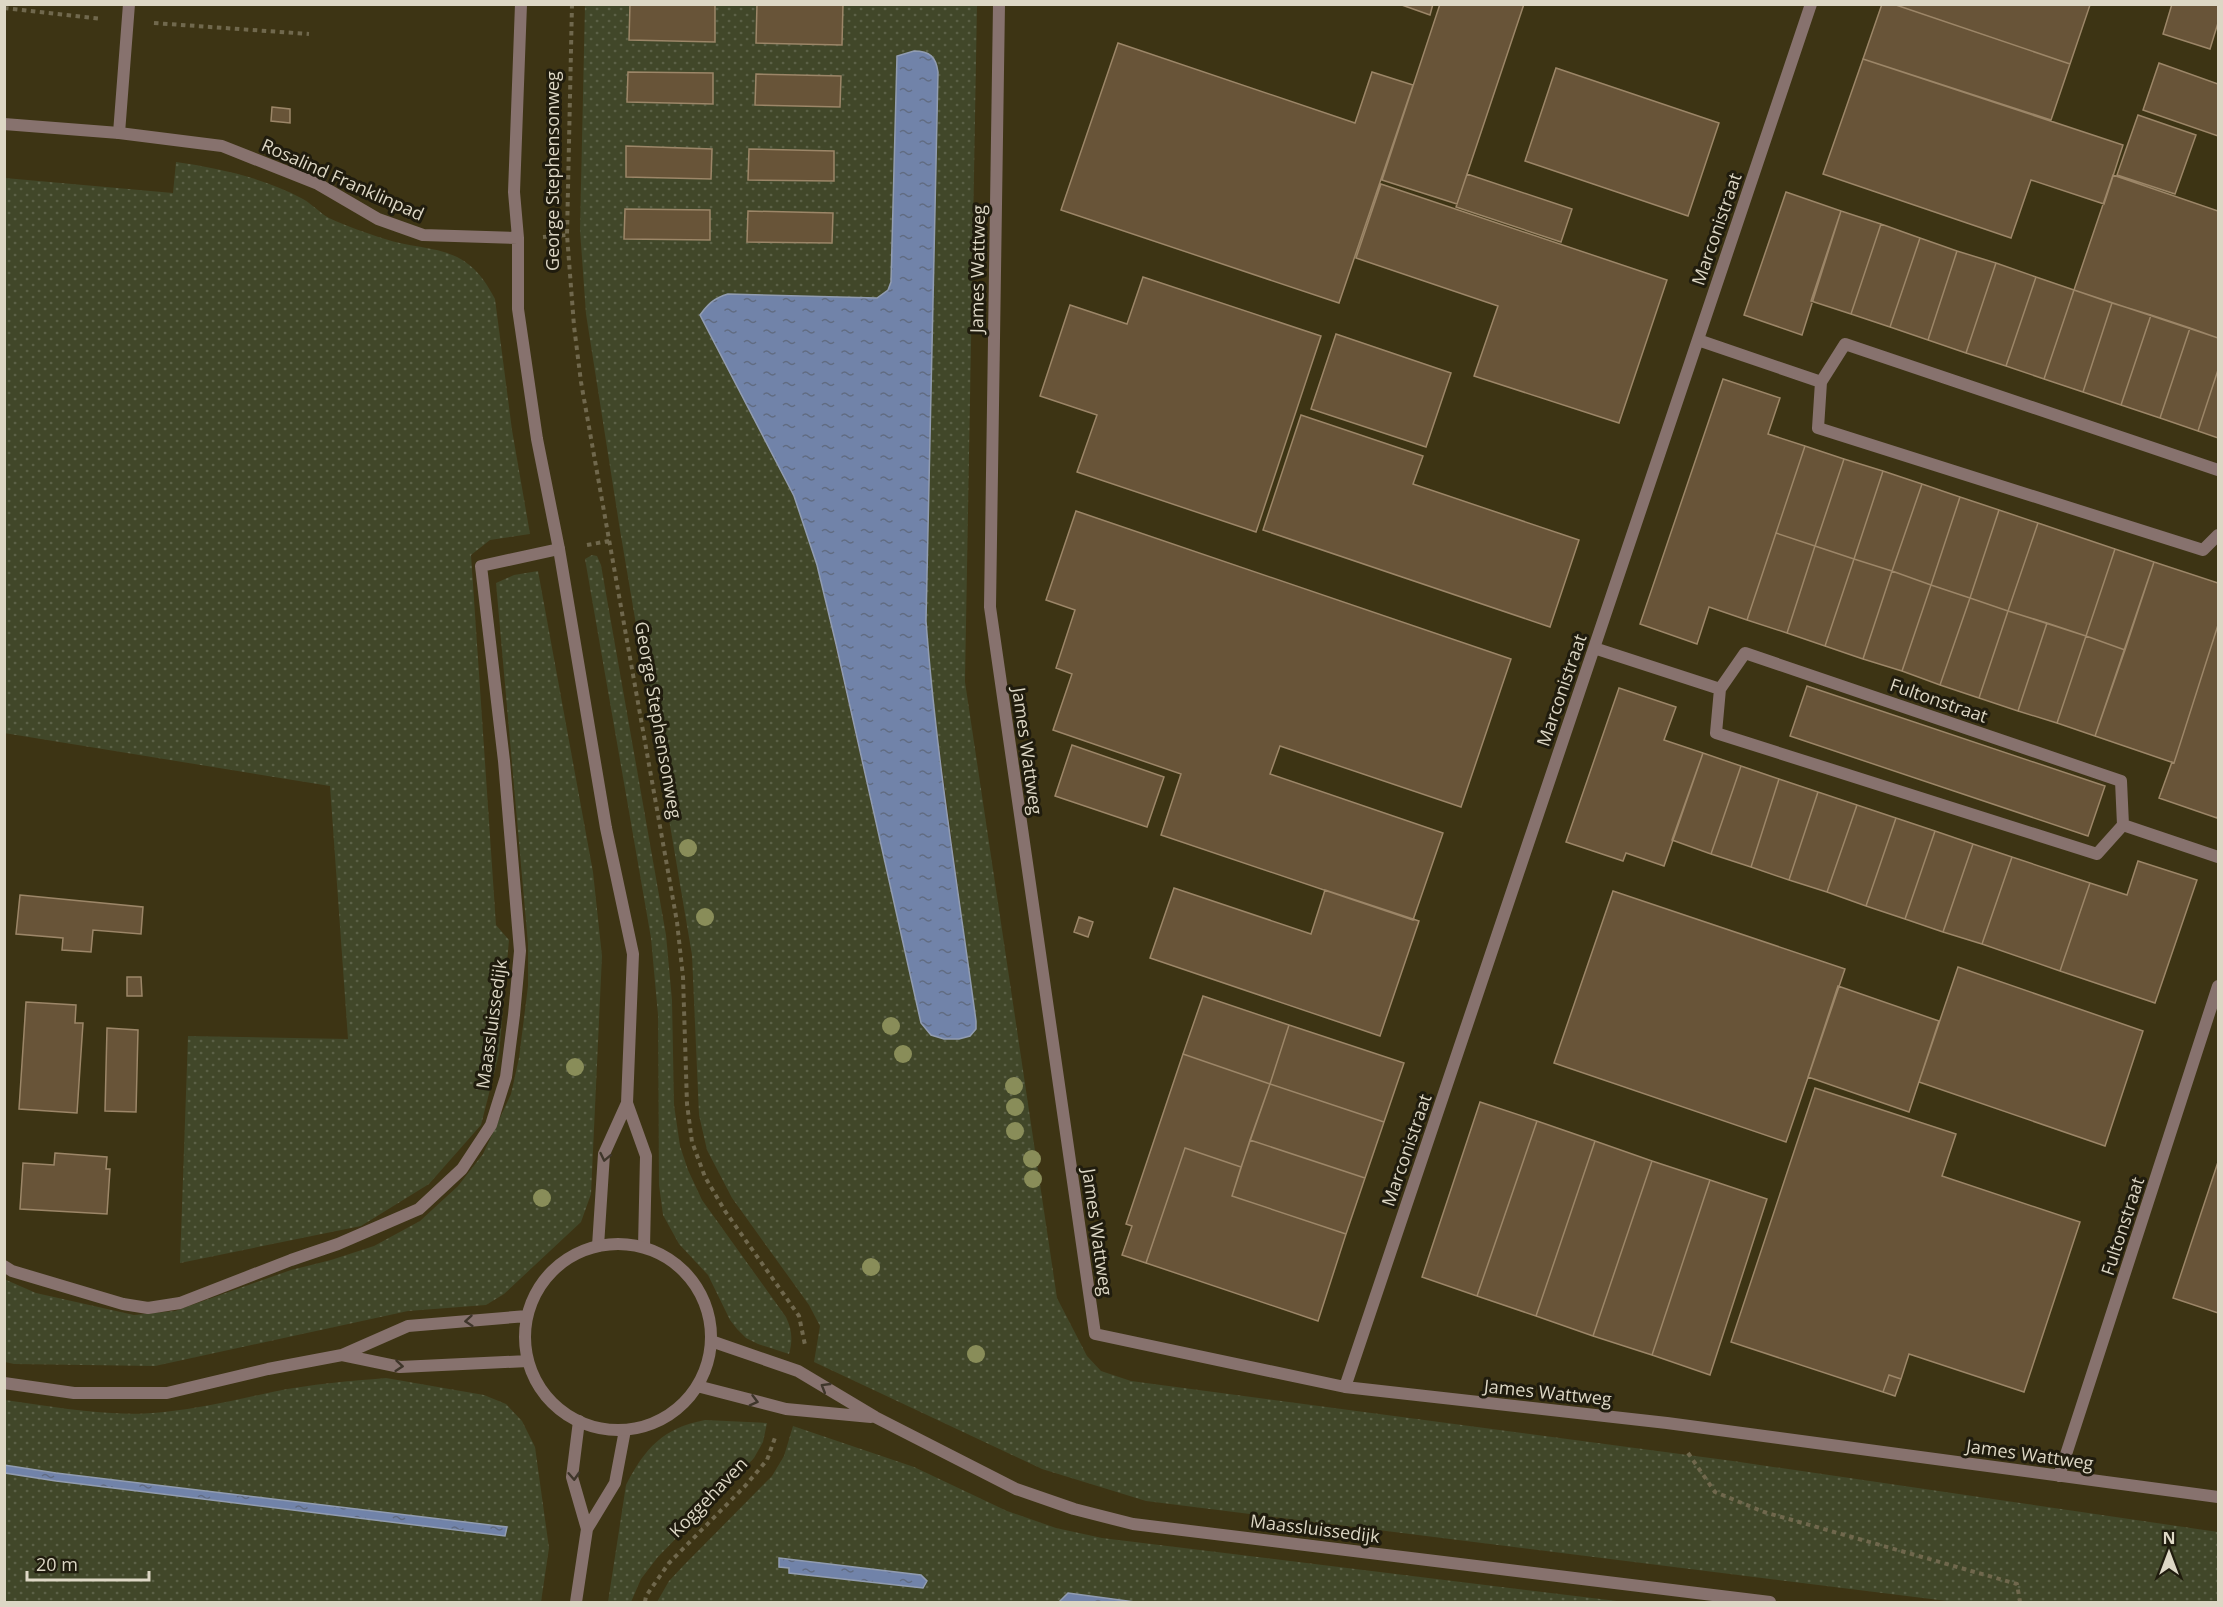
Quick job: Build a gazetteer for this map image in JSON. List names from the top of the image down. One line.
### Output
{"streets":{"street":["George Stephensonweg","Rosalind Franklinpad","Marconistraat","James Wattweg","Fultonstraat","Maassluissedijk"],"path":["Koggehaven"]},"crossings":[["George Stephensonweg","Rosalind Franklinpad"],["George Stephensonweg","Maassluissedijk"],["Marconistraat","James Wattweg"],["James Wattweg","Fultonstraat"],["Maassluissedijk","Koggehaven"]],"scale_bar":"20 m","north":"top"}
